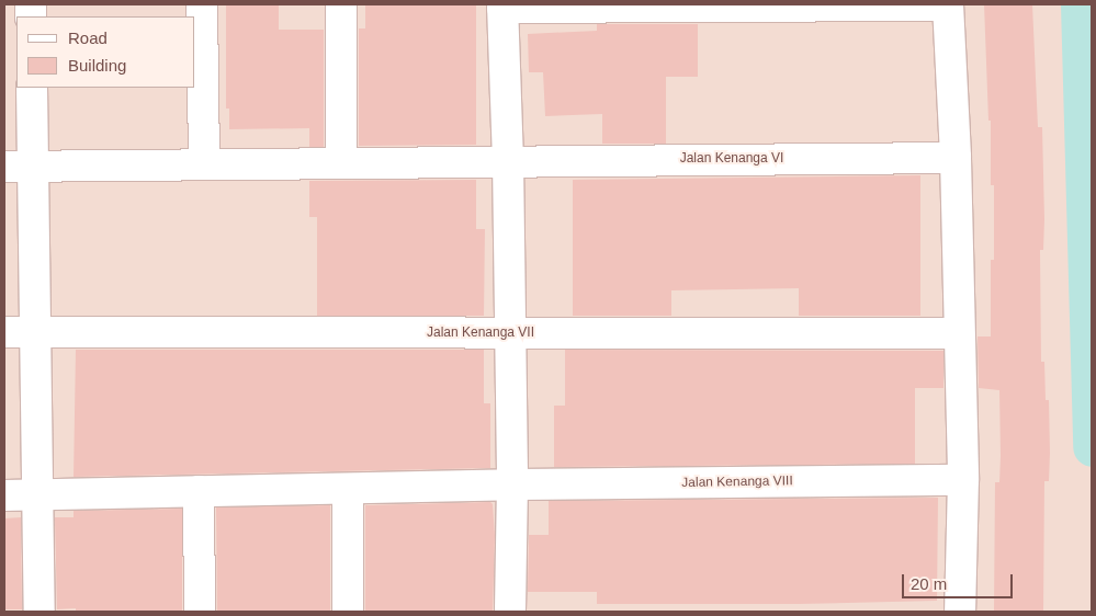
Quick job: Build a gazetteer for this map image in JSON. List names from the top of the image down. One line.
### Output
{"streets":{"street":["Jalan Kenanga VI","Jalan Kenanga VII","Jalan Kenanga VIII"]},"legend":["Road","Building"],"scale_bar":"20 m"}
